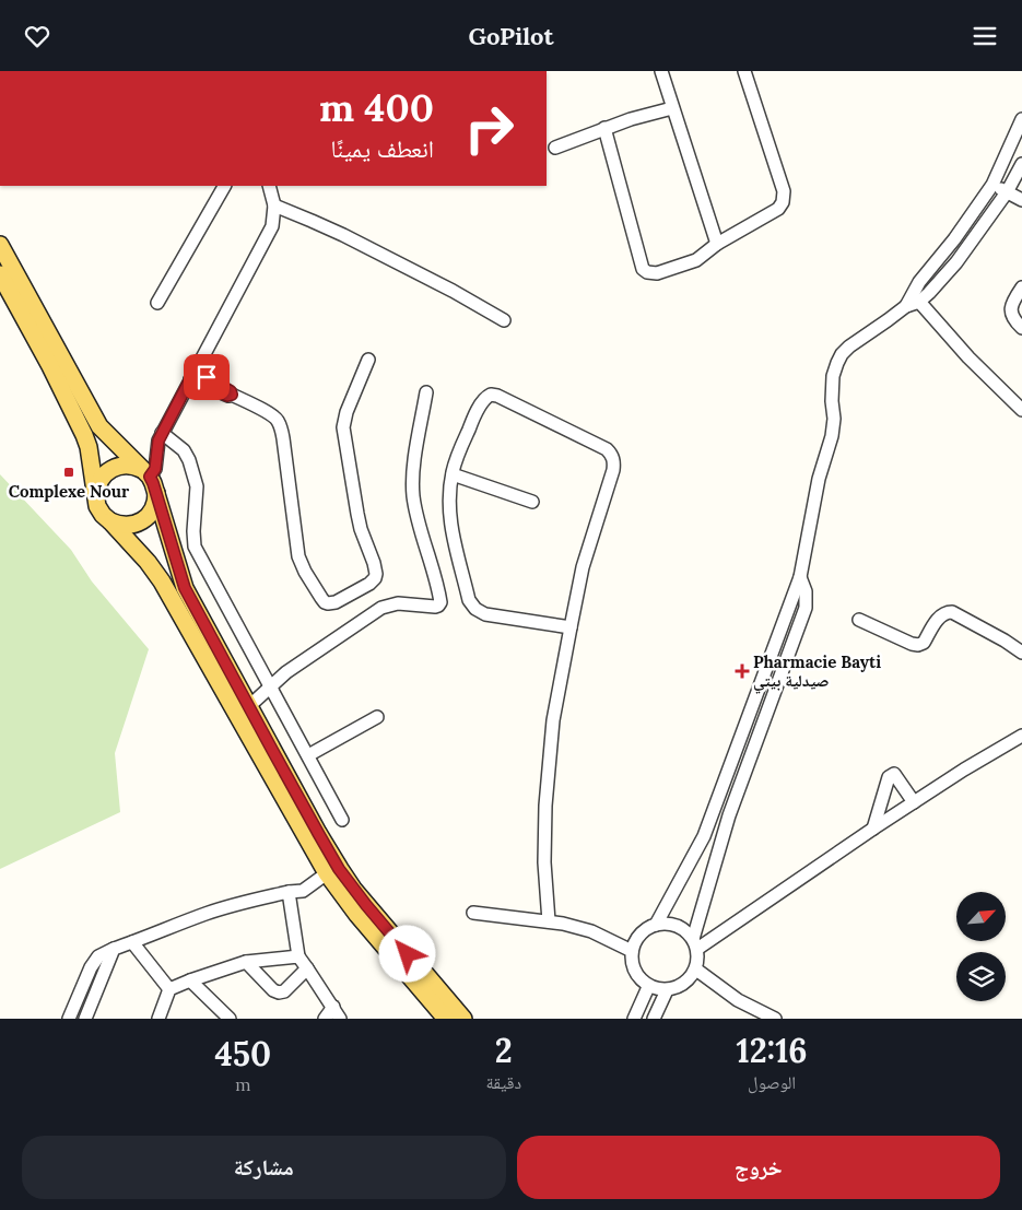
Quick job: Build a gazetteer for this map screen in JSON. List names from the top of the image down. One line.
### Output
{"places":{"transit":["Complexe Nour"],"health":["Pharmacie Bayti صيدلية بيتي"]},"north":"top right","page":{"header":"GoPilot","turn":["400 m","انعطف يمينًا"],"eta":["12:16","الوصول","2","دقيقة","450","m"],"buttons":["خروج","مشاركة"]}}
